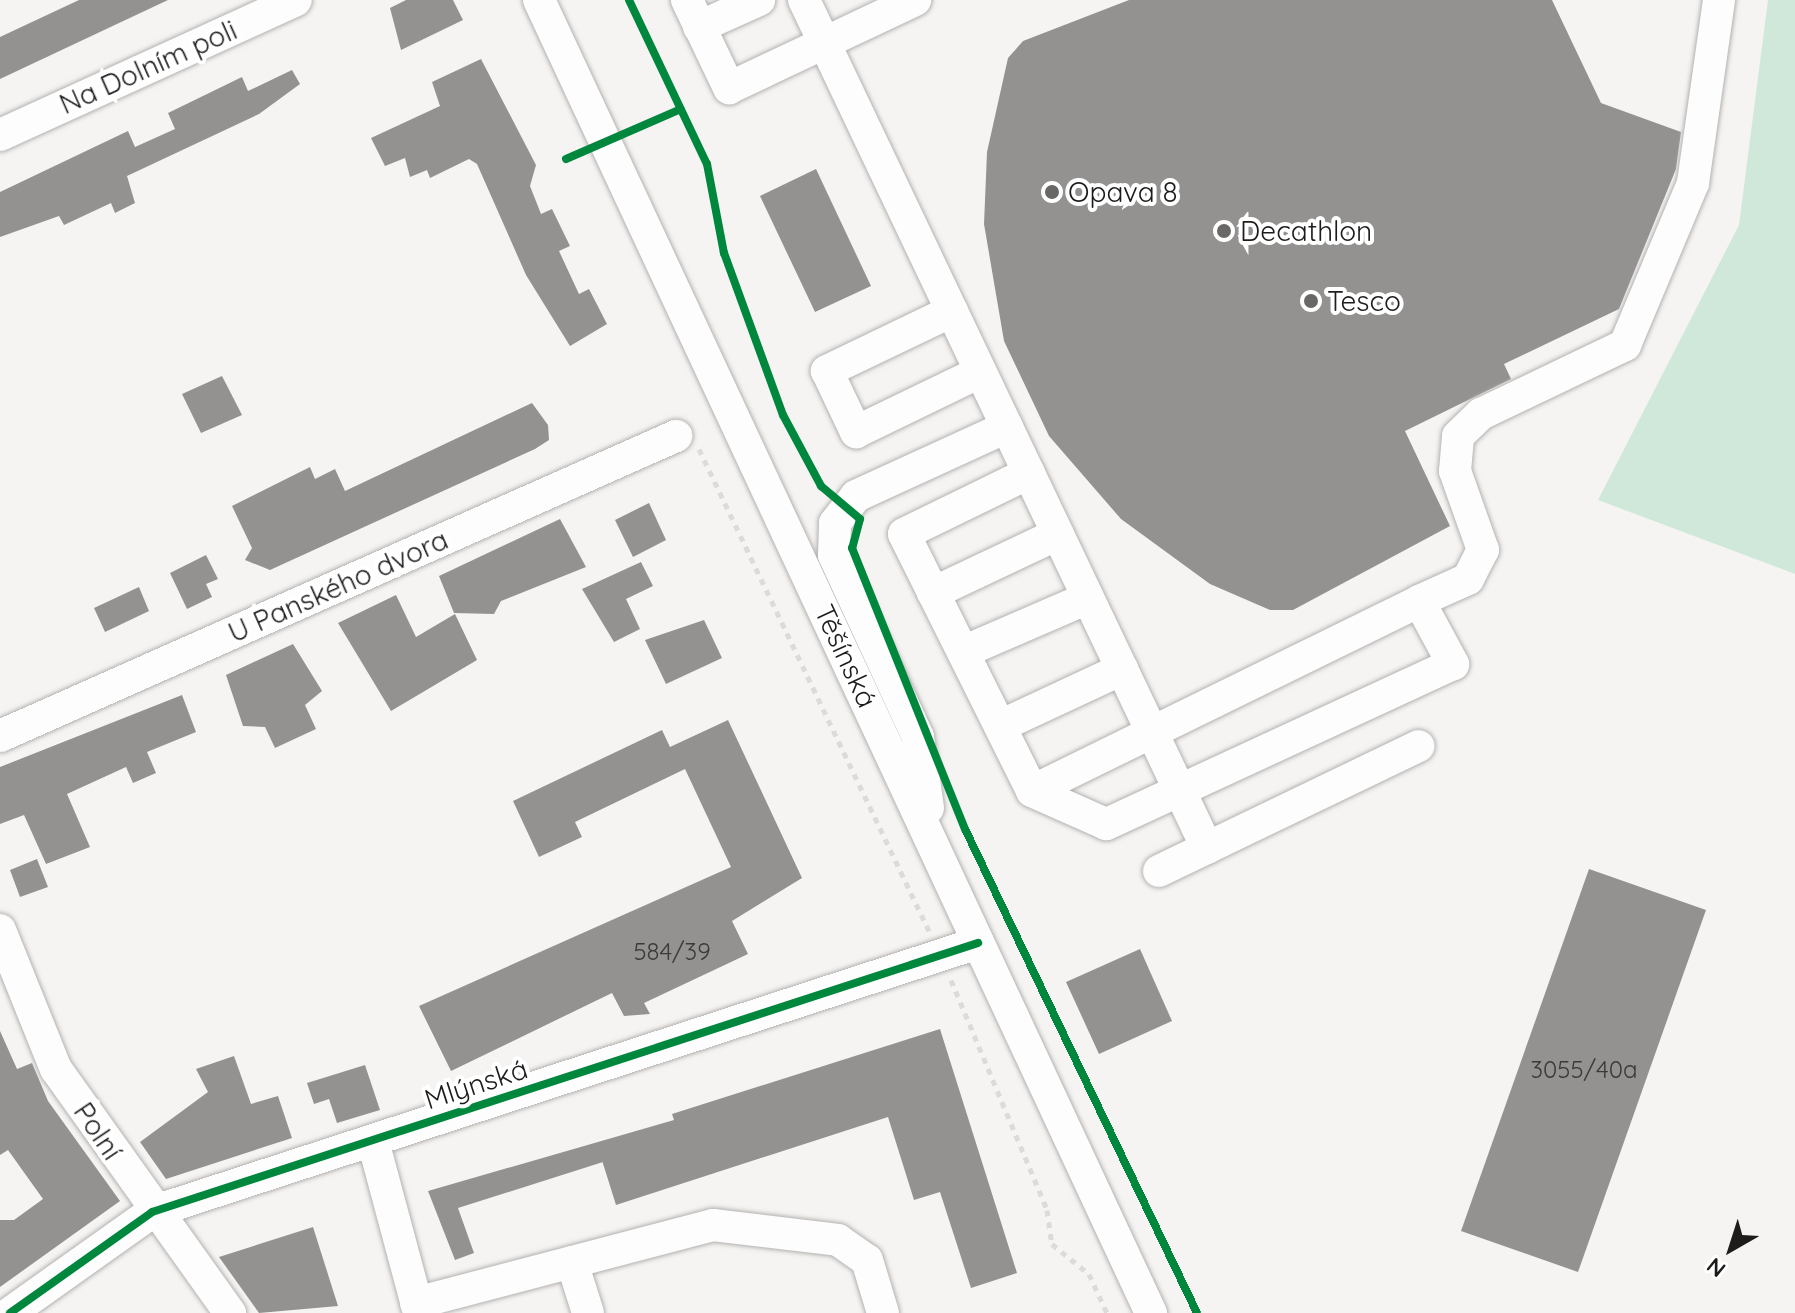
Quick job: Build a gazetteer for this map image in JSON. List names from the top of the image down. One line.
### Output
{"streets":{"street":["Na Dolním poli","U Panského dvora","Těšínská","Mlýnská","Polní"]},"crossings":[["Těšínská","Mlýnská"],["Mlýnská","Polní"]],"places":["Opava 8","Decathlon","Tesco"],"house_numbers":["584/39","3055/40a"],"north":"bottom left"}
